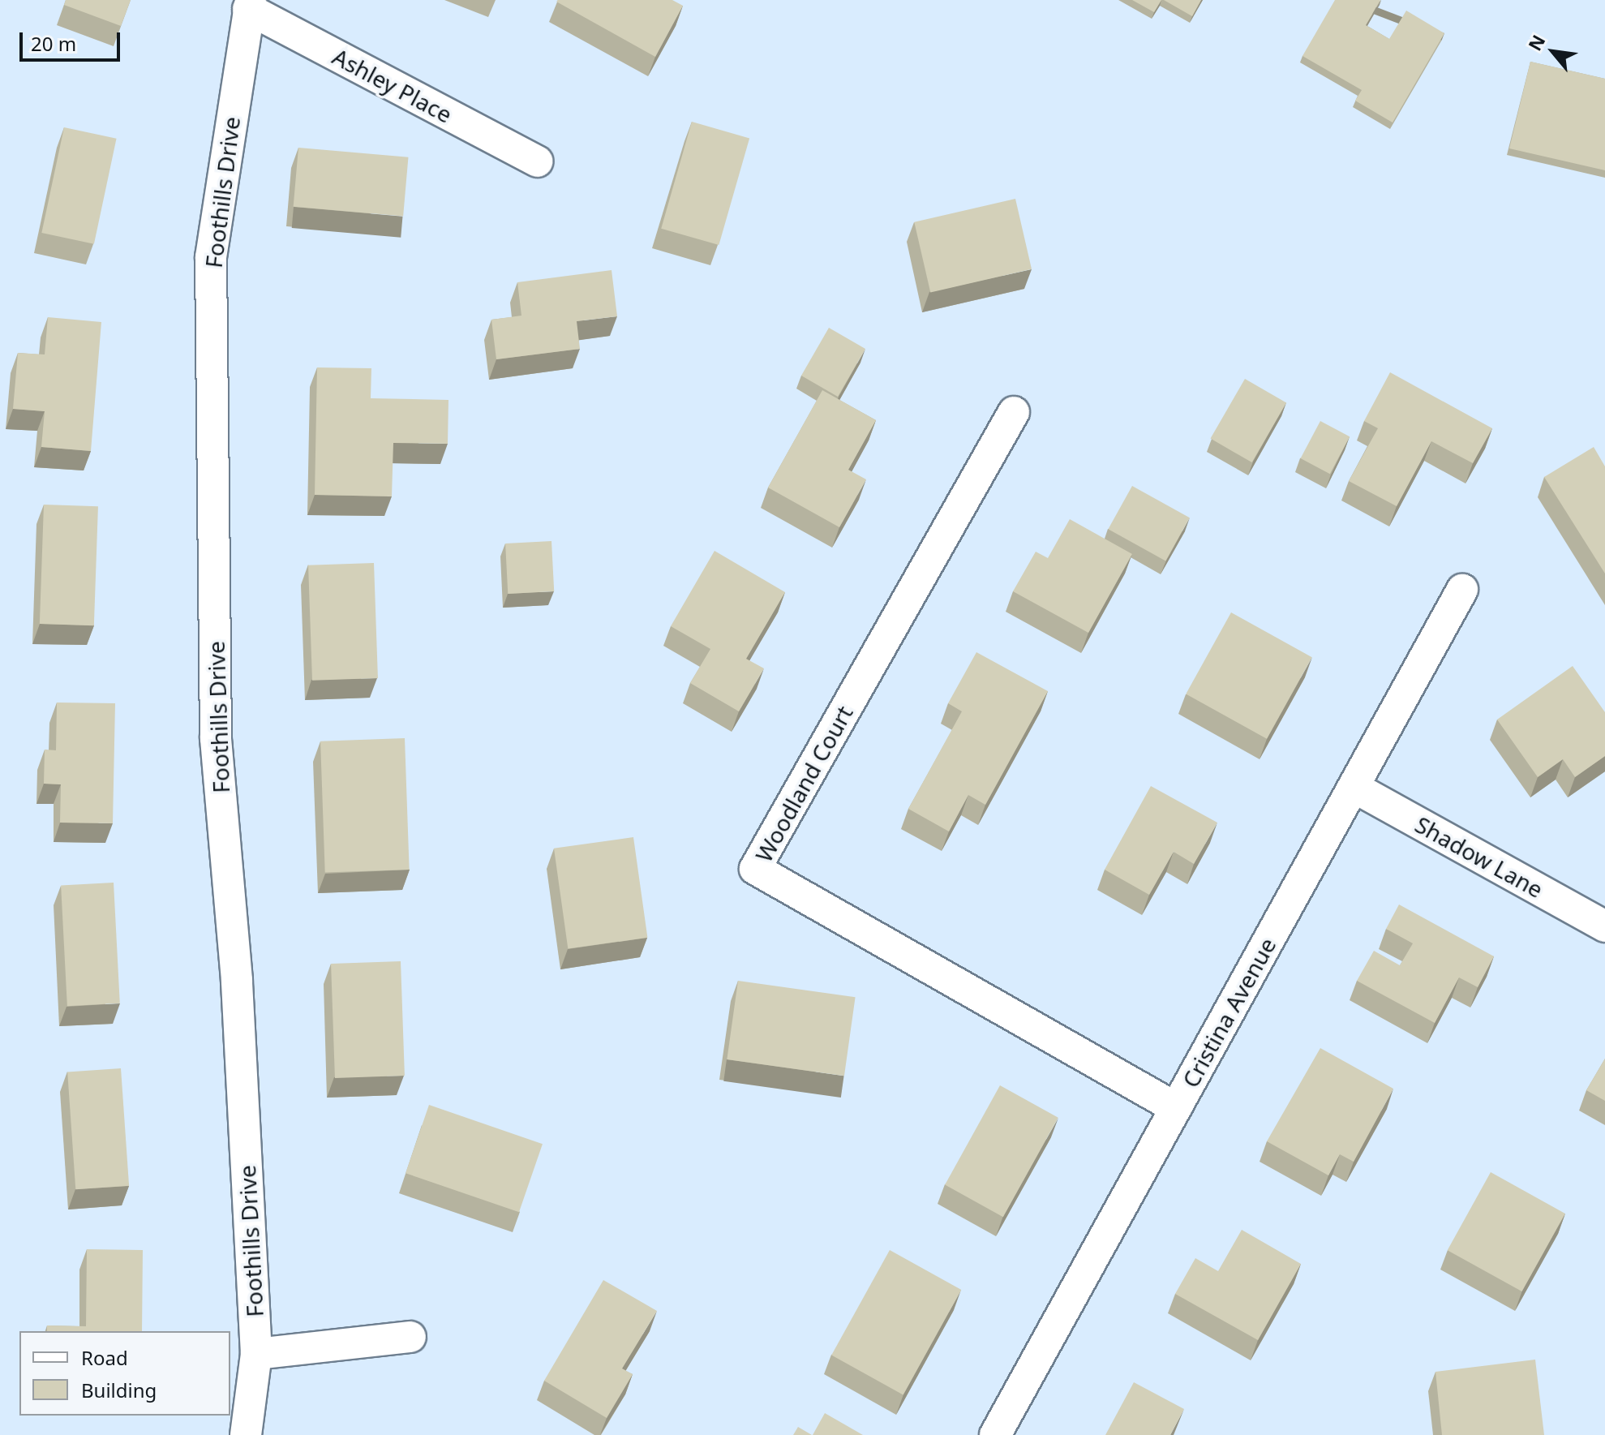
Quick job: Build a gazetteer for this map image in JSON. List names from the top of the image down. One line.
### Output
{"streets":{"street":["Ashley Place","Foothills Drive","Woodland Court","Shadow Lane","Cristina Avenue"]},"crossings":[["Ashley Place","Foothills Drive"],["Woodland Court","Cristina Avenue"],["Shadow Lane","Cristina Avenue"]],"legend":["Road","Building"],"scale_bar":"20 m","north":"top left"}
